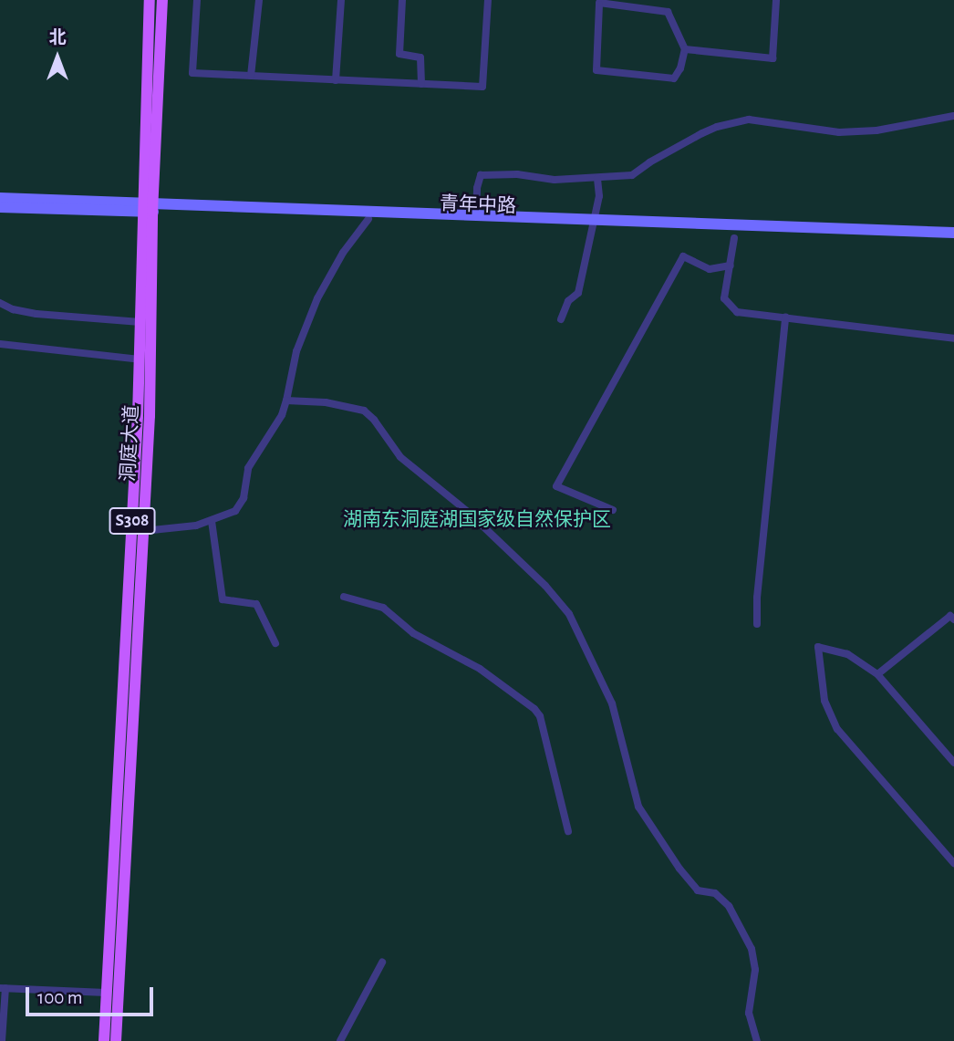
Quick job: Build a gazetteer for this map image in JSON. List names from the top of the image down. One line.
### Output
{"streets":{"main road":["青年中路","洞庭大道","S308"]},"crossings":[["青年中路","洞庭大道"]],"parks":["湖南东洞庭湖国家级自然保护区"],"scale_bar":"100 m","north":"top"}
